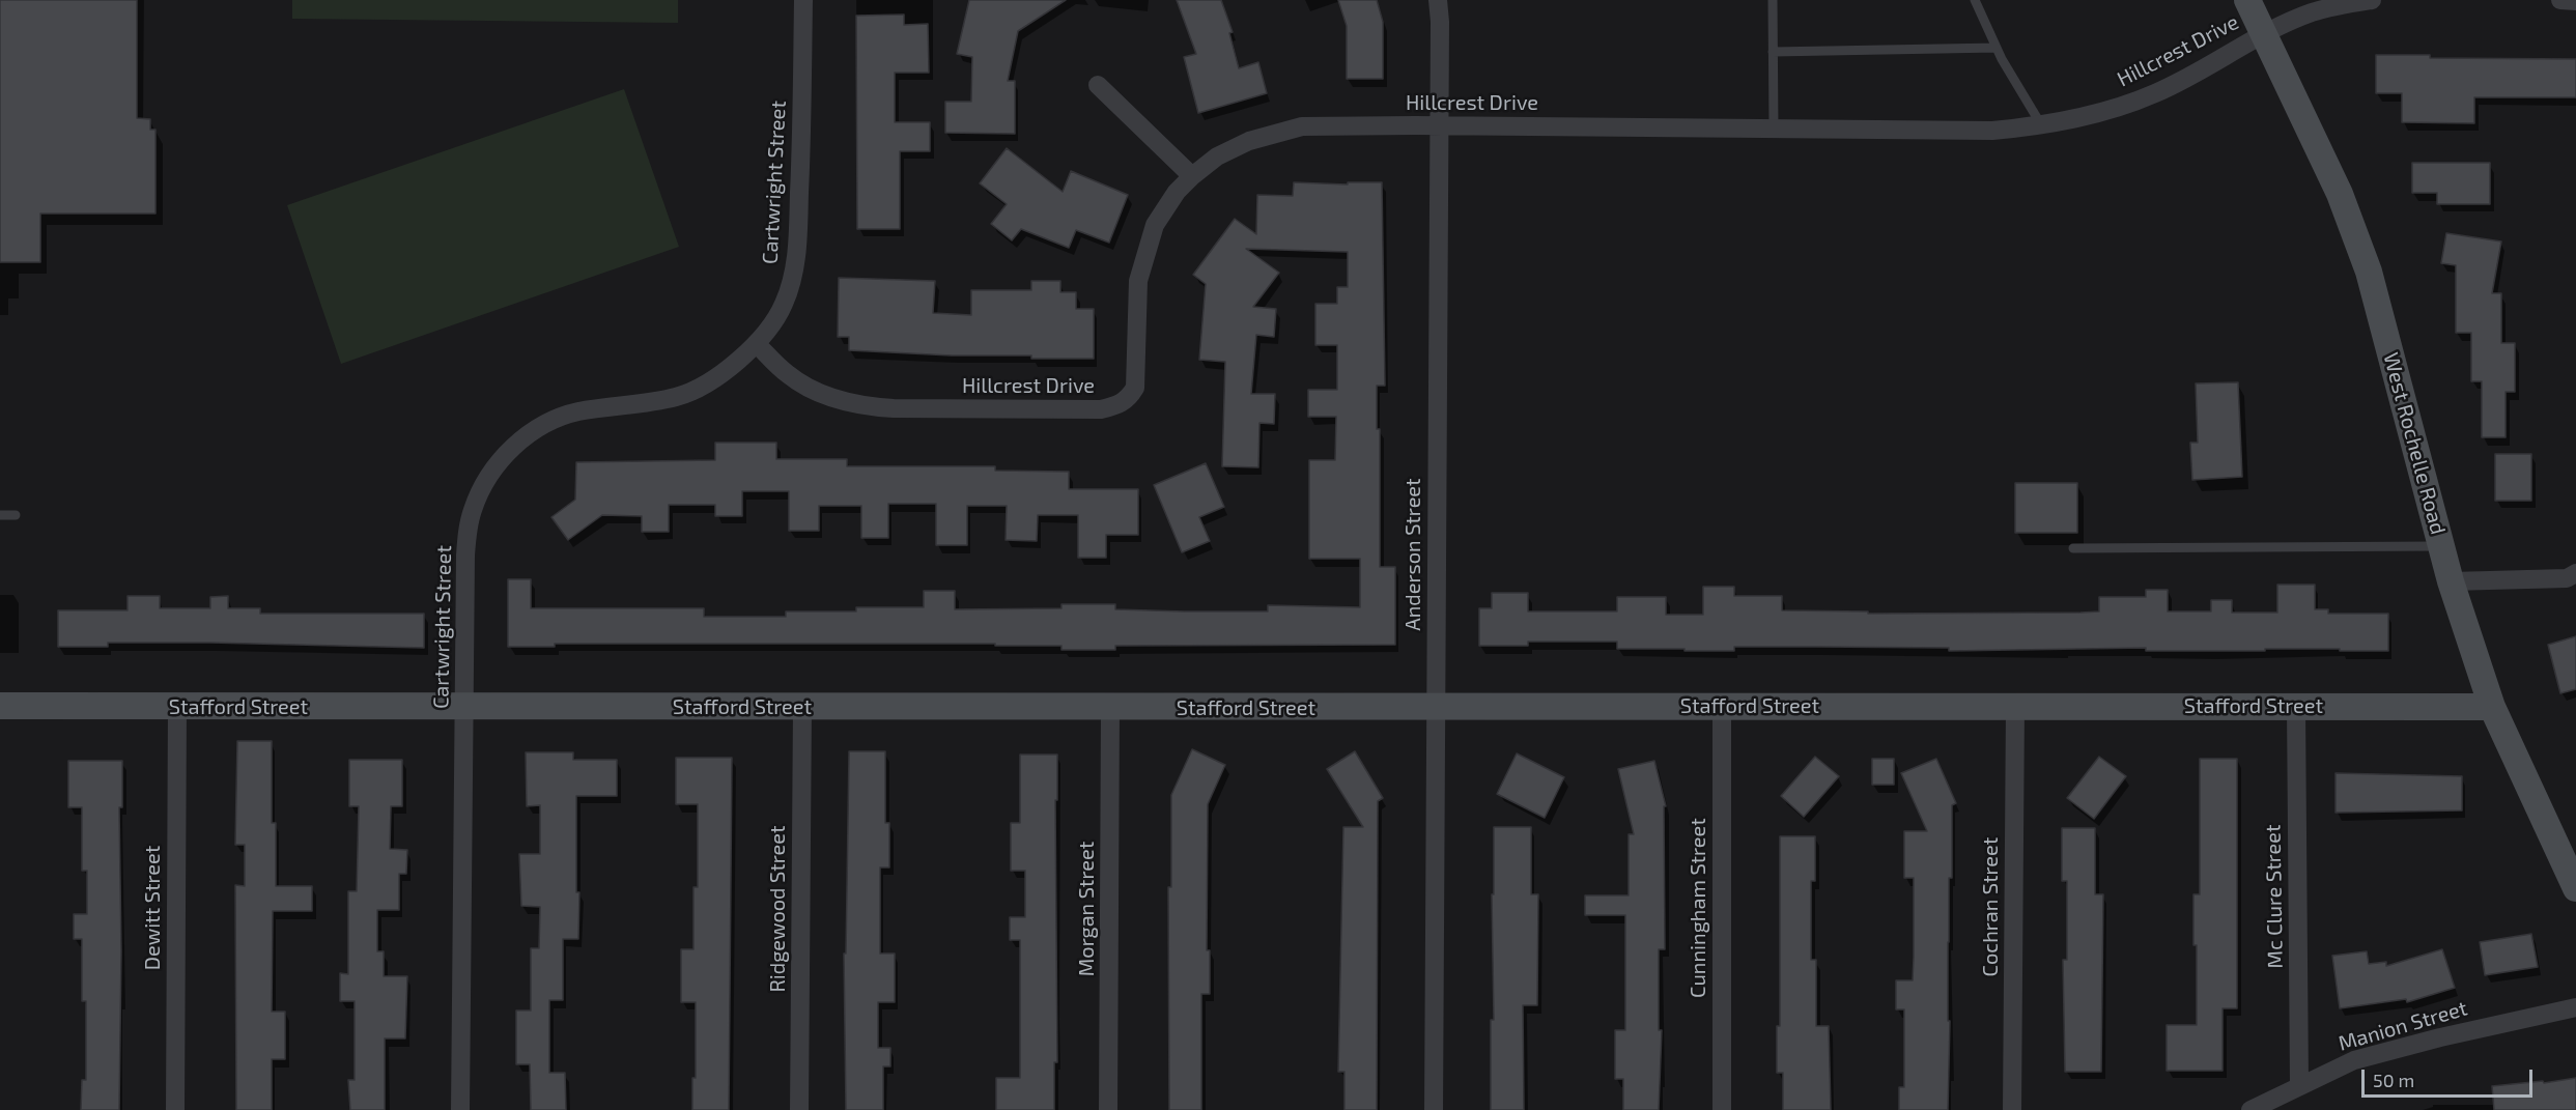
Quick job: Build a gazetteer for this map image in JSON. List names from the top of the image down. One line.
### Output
{"streets":{"street":["Hillcrest Drive","Cartwright Street","West Rochelle Road","Anderson Street","Stafford Street","Mc Clure Street","Cochran Street","Dewitt Street","Cunningham Street","Ridgewood Street","Morgan Street","Manion Street"]},"crossings":[["Hillcrest Drive","Cartwright Street"],["Hillcrest Drive","West Rochelle Road"],["Hillcrest Drive","Anderson Street"],["Cartwright Street","Stafford Street"],["West Rochelle Road","Stafford Street"],["Anderson Street","Stafford Street"],["Stafford Street","Mc Clure Street"],["Stafford Street","Cochran Street"],["Stafford Street","Dewitt Street"],["Stafford Street","Cunningham Street"],["Stafford Street","Ridgewood Street"],["Stafford Street","Morgan Street"],["Mc Clure Street","Manion Street"]],"scale_bar":"50 m"}
